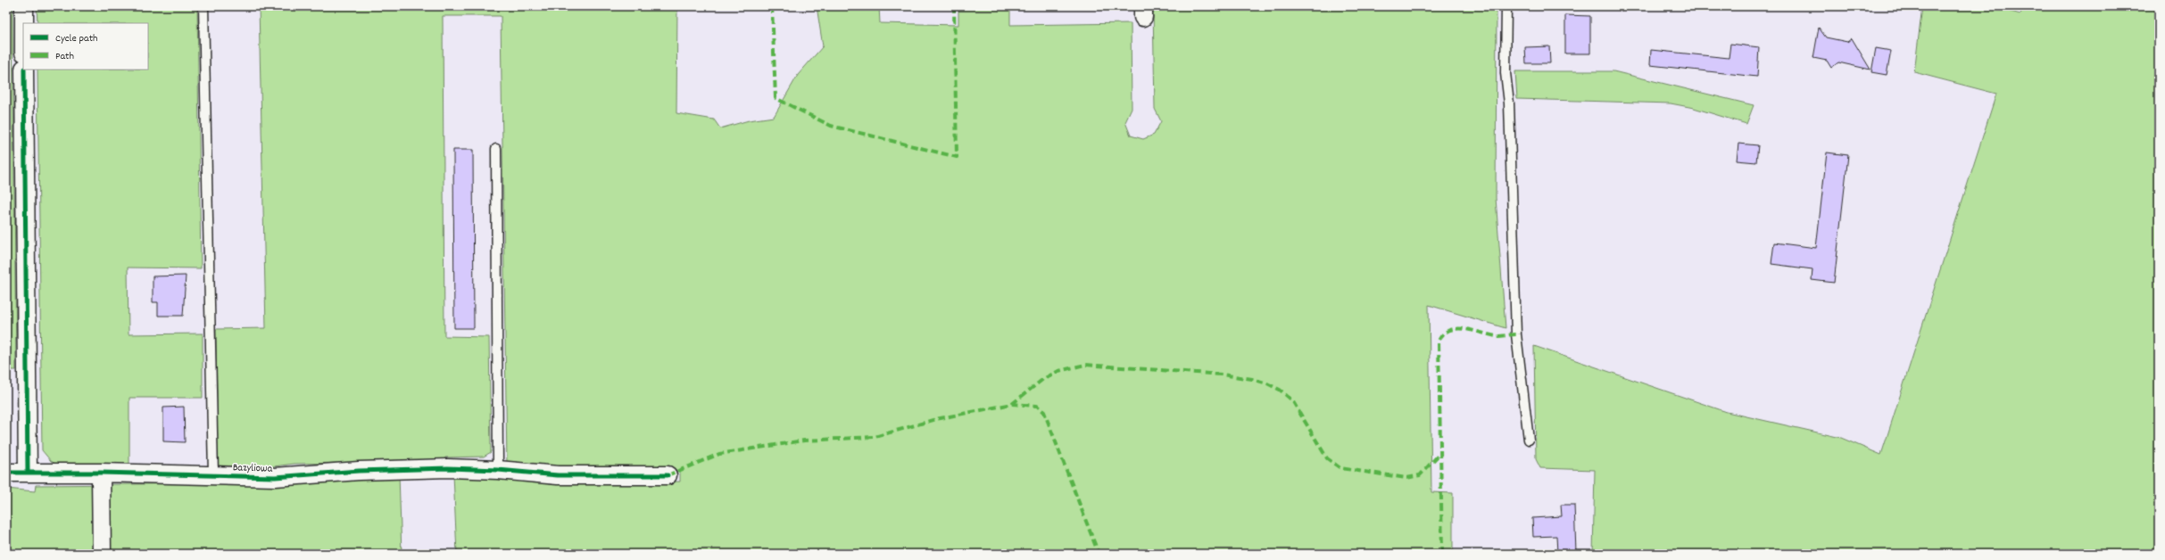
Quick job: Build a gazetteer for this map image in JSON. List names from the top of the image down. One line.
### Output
{"streets":{"street":["Bazyliowa"]},"legend":["Cycle path","Path"]}
